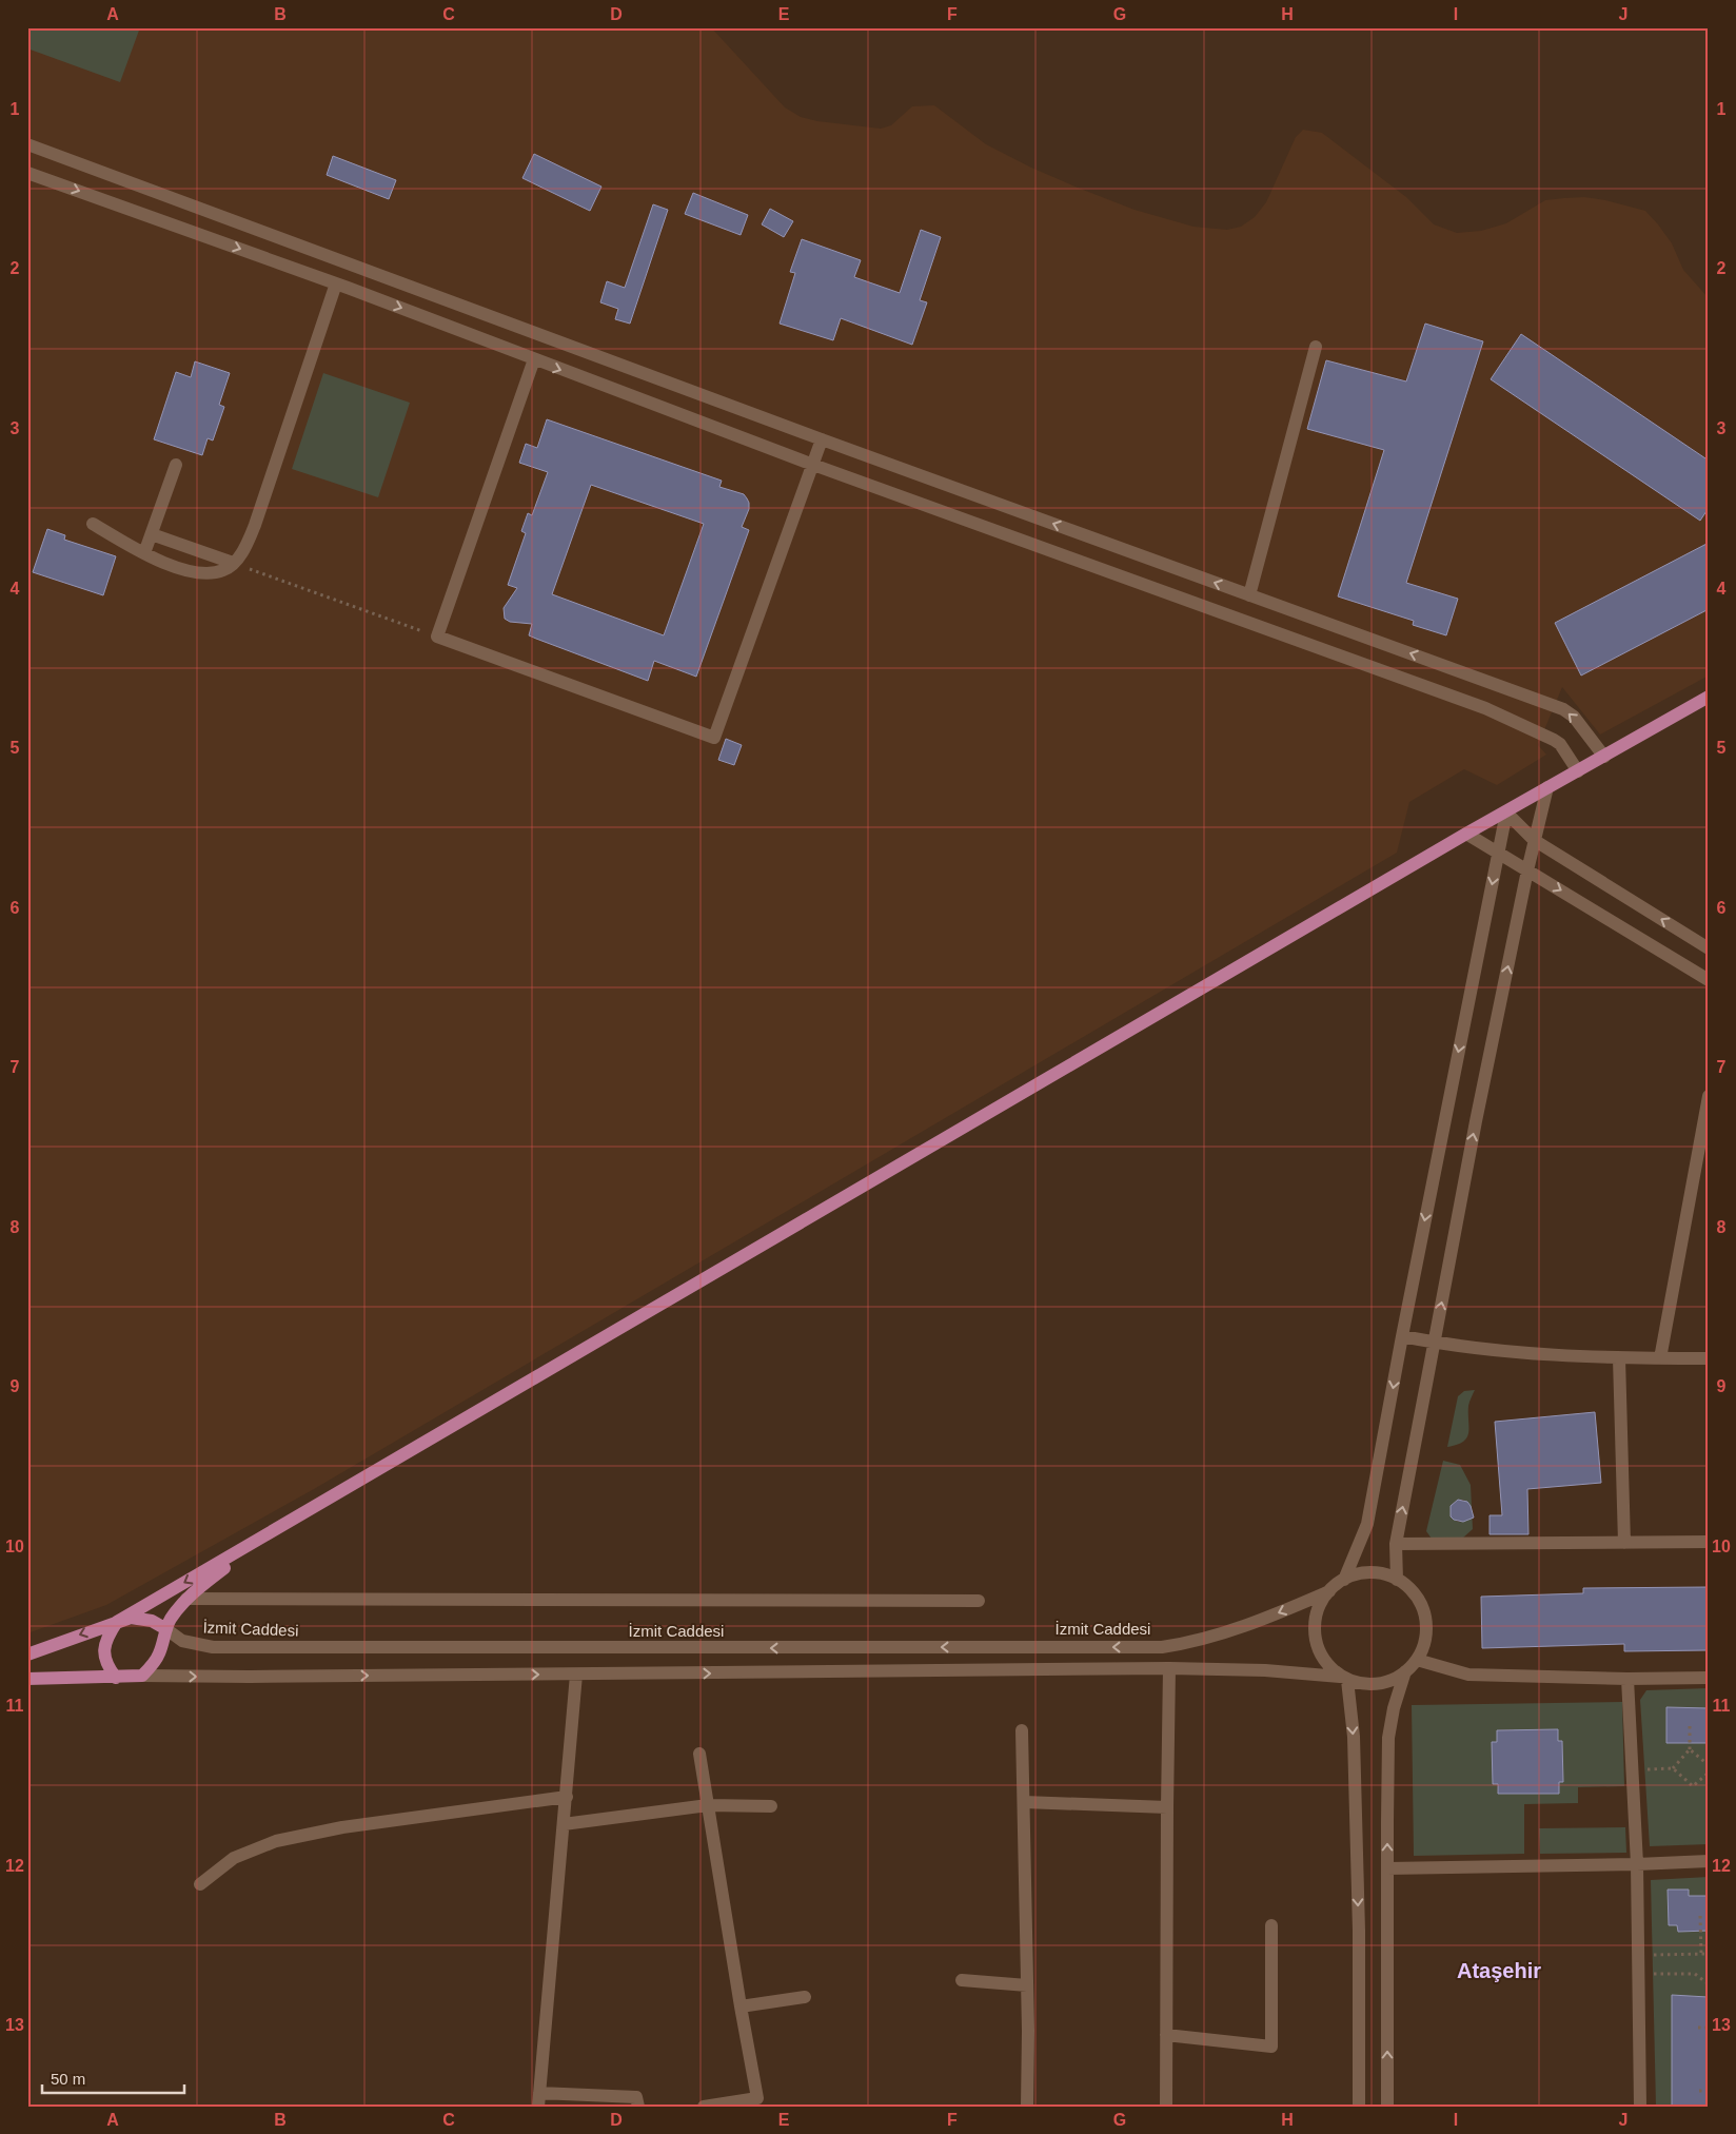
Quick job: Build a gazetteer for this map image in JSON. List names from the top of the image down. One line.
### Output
{"streets":{"main road":["İzmit Caddesi"]},"districts":["Ataşehir"],"scale_bar":"50 m","grid":{"columns":["A","B","C","D","E","F","G","H","I","J"],"rows":["1","2","3","4","5","6","7","8","9","10","11","12","13"]}}
